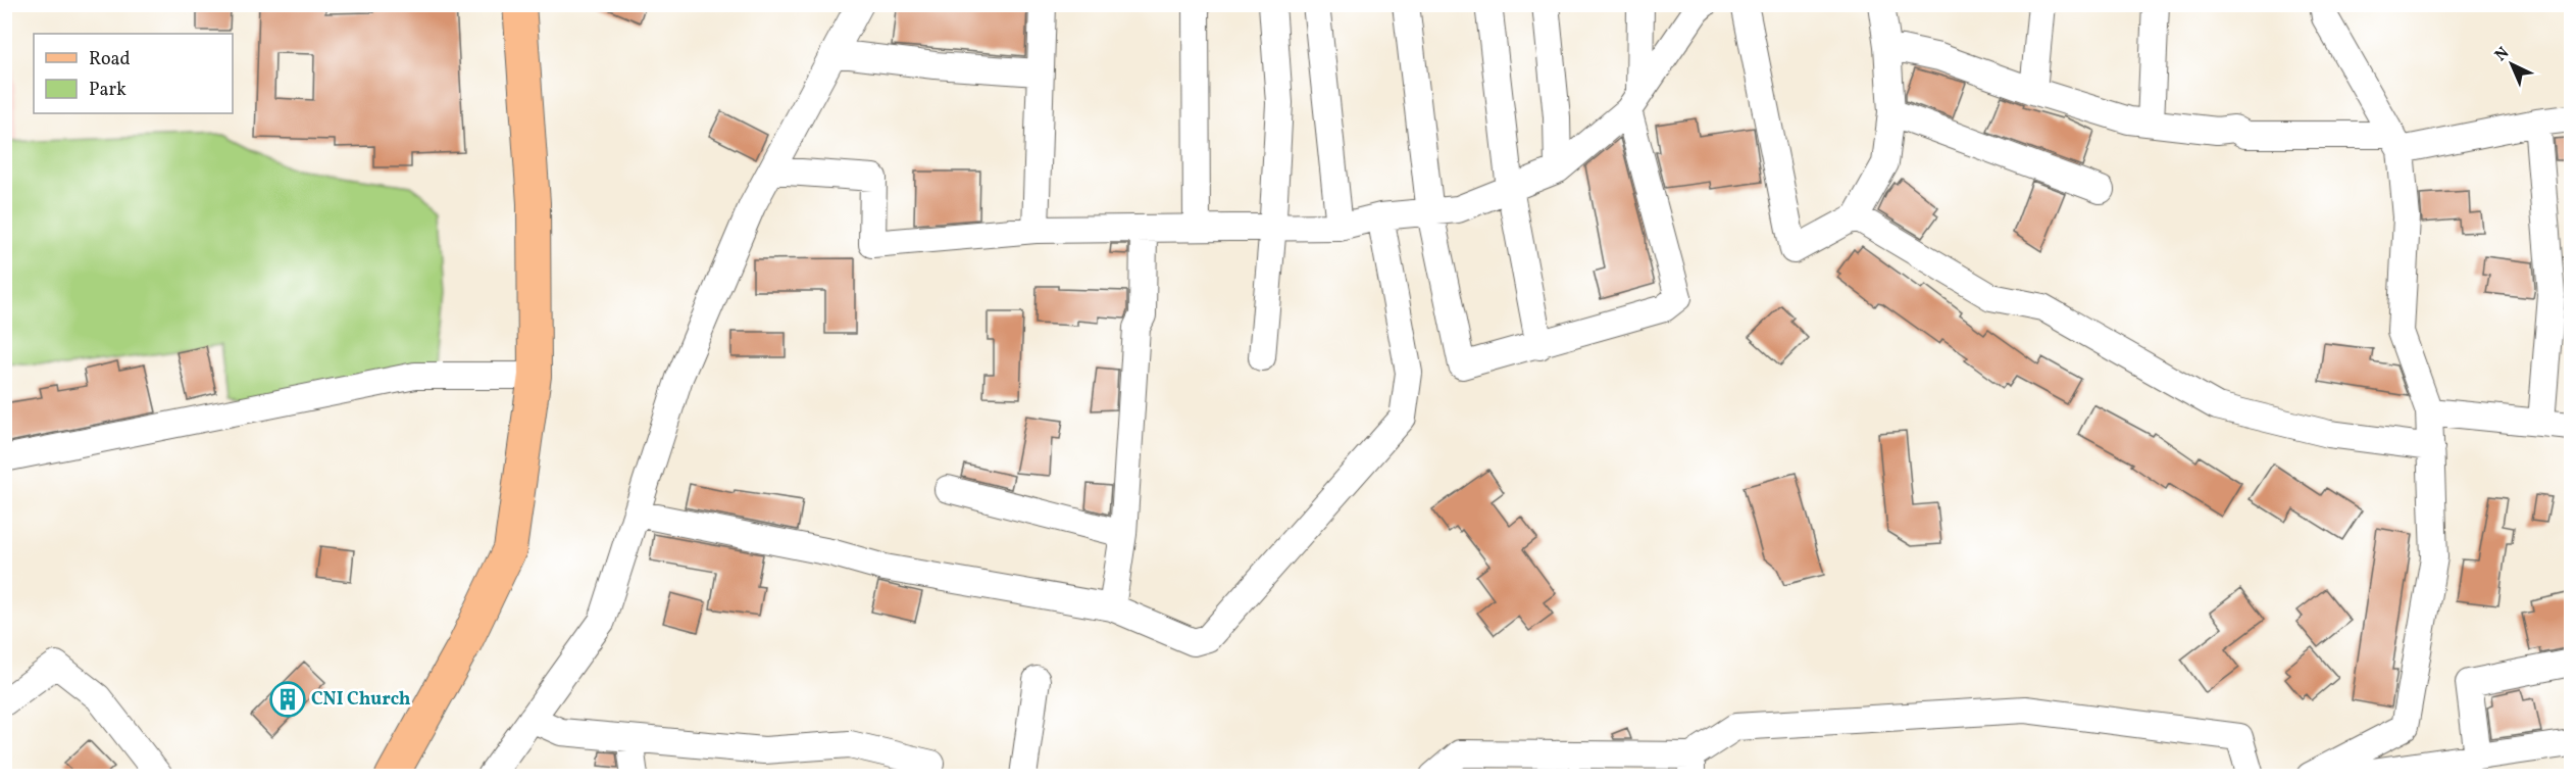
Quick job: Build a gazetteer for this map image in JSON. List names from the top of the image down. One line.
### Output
{"places":{"building":["CNI Church"]},"legend":["Road","Park"],"north":"top left"}
